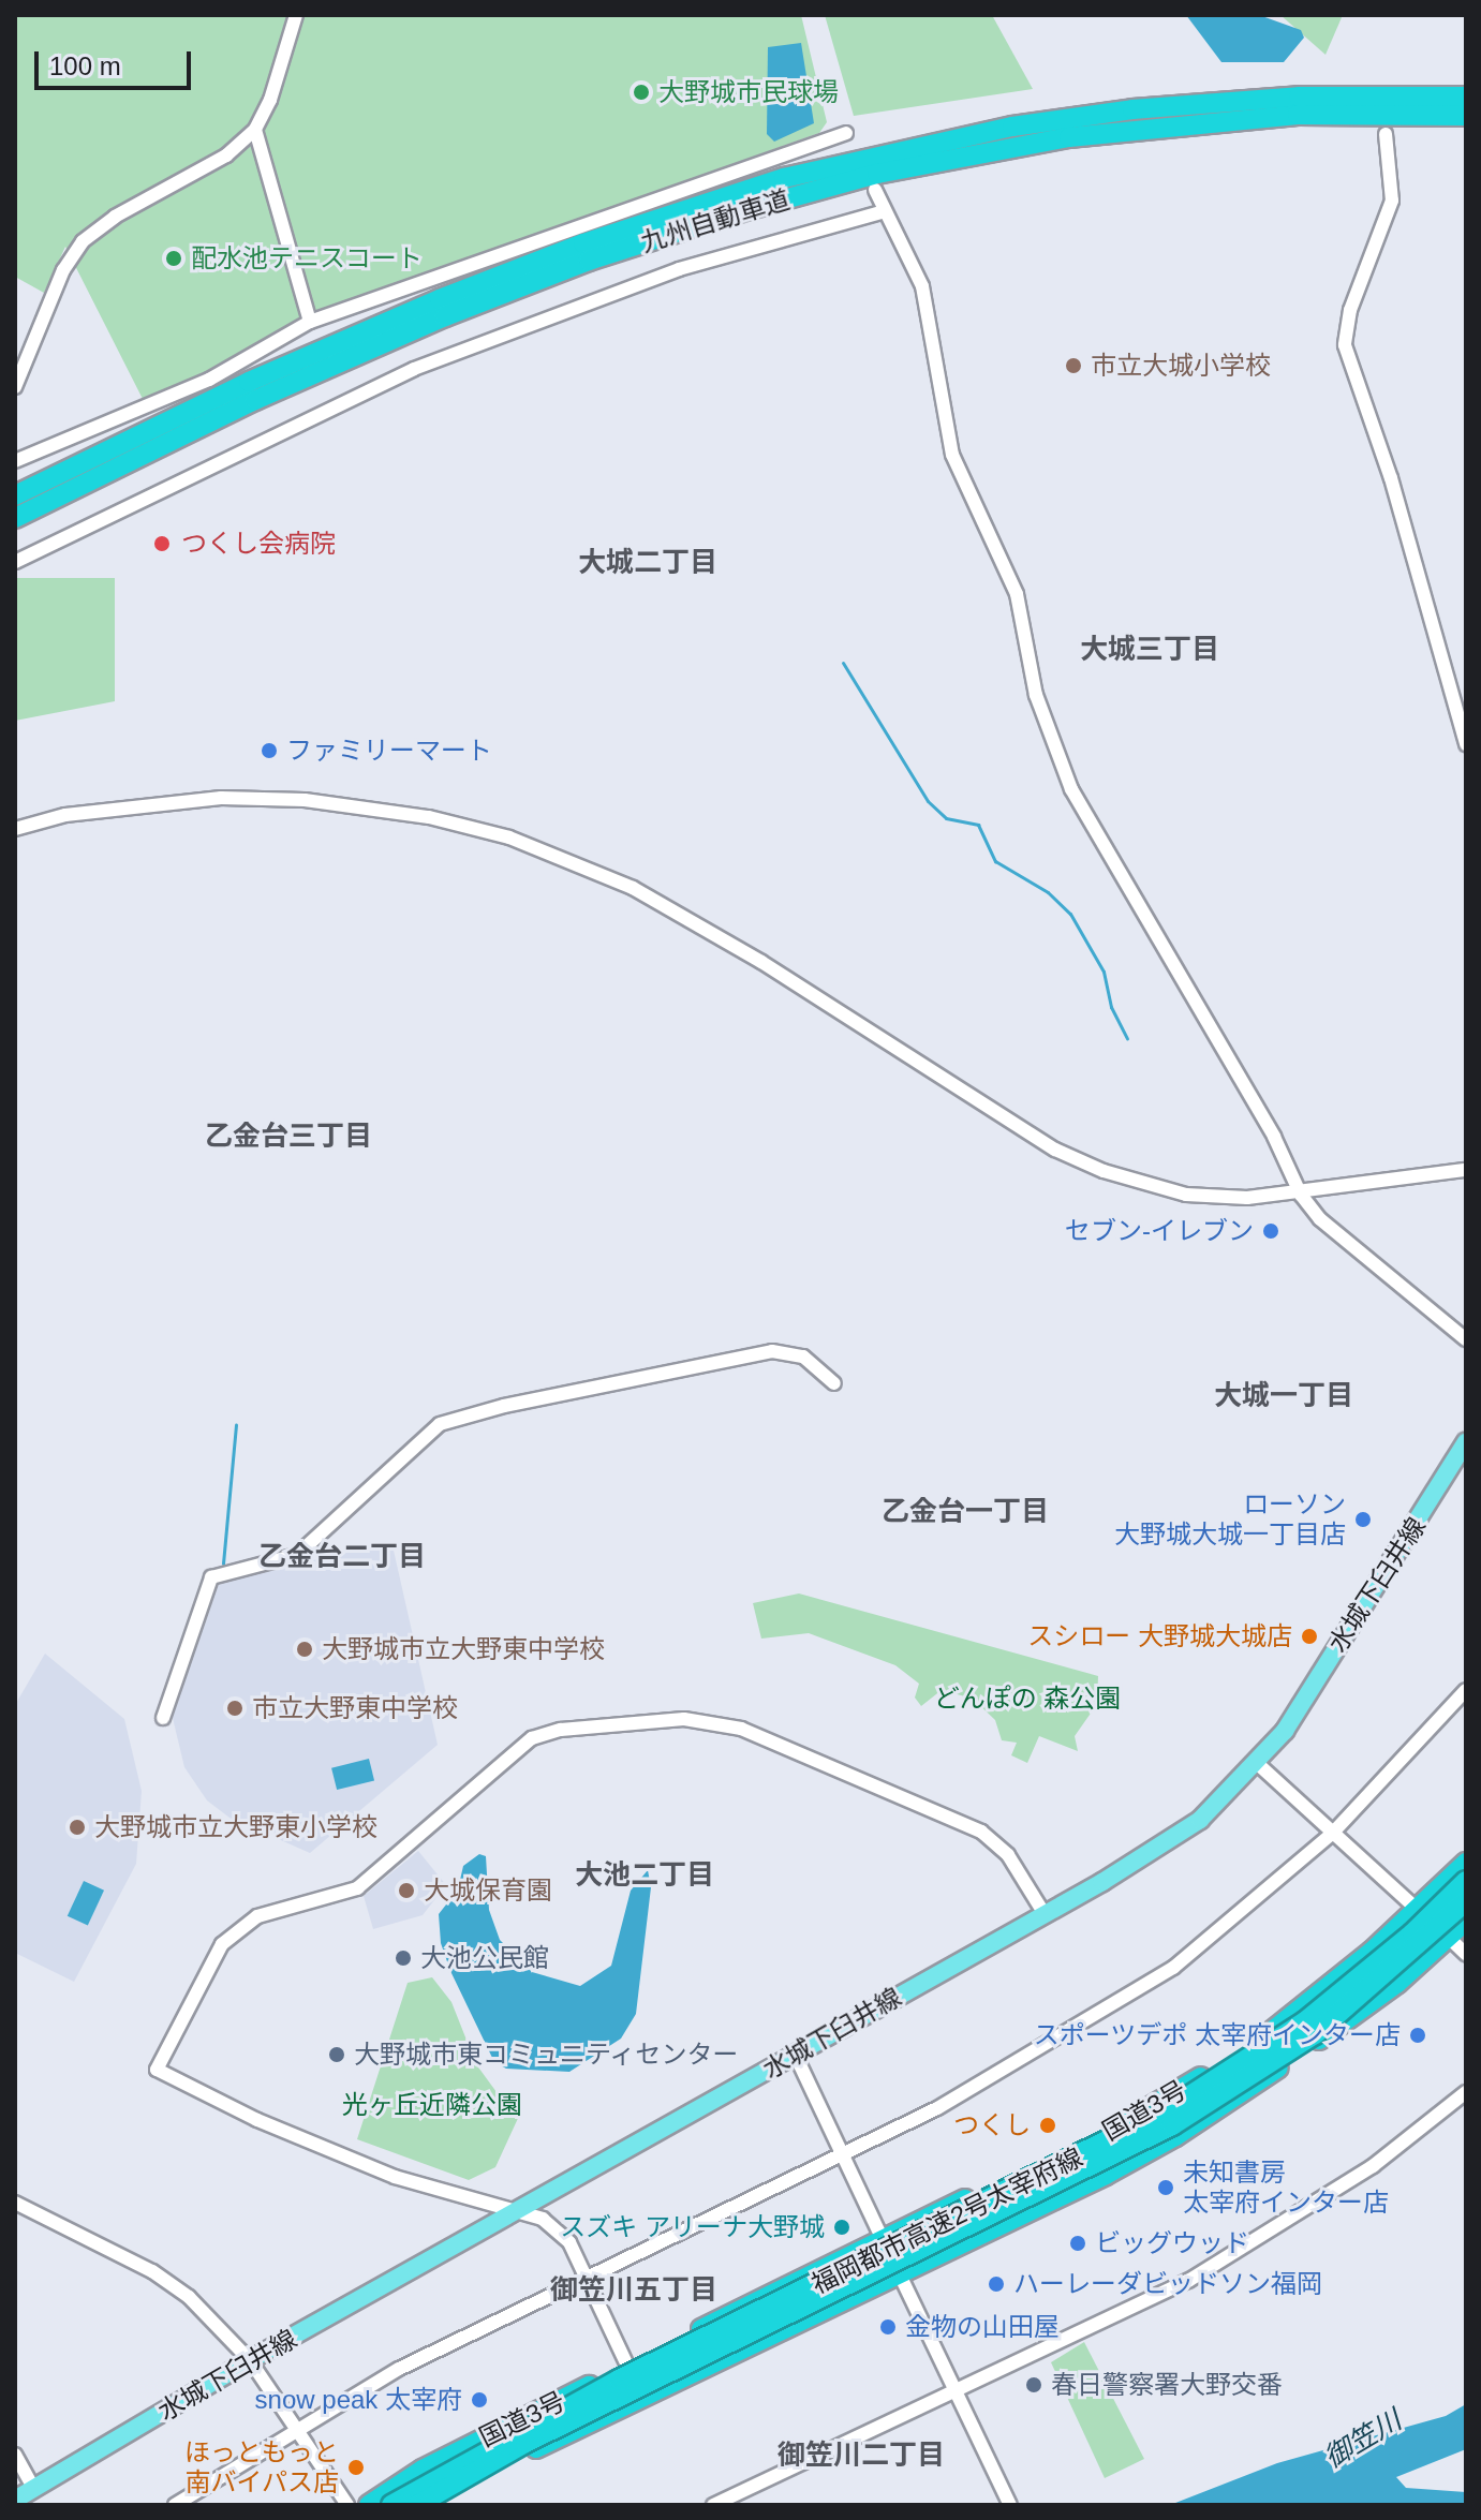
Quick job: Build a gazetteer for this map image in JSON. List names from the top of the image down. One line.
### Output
{"streets":{"highway":["九州自動車道","国道3号","福岡都市高速2号太宰府線"],"main road":["水城下臼井線"]},"districts":["大城二丁目","大城三丁目","乙金台三丁目","大城一丁目","乙金台一丁目","乙金台二丁目","大池二丁目","御笠川五丁目","御笠川二丁目"],"water":["御笠川"],"parks":["どんぽの 森公園","光ヶ丘近隣公園"],"places":["大野城市民球場","配水池テニスコート","市立大城小学校","つくし会病院","ファミリーマート","セブン-イレブン","ローソン 大野城大城一丁目店","スシロー 大野城大城店","大野城市立大野東中学校","市立大野東中学校","大野城市立大野東小学校","大城保育園","大池公民館","スポーツデポ 太宰府インター店","大野城市東コミュニティセンター","つくし","未知書房 太宰府インター店","スズキ アリーナ大野城","ビッグウッド","ハーレーダビッドソン福岡","金物の山田屋","春日警察署大野交番","snow peak 太宰府","ほっともっと 南バイパス店"],"scale_bar":"100 m"}
